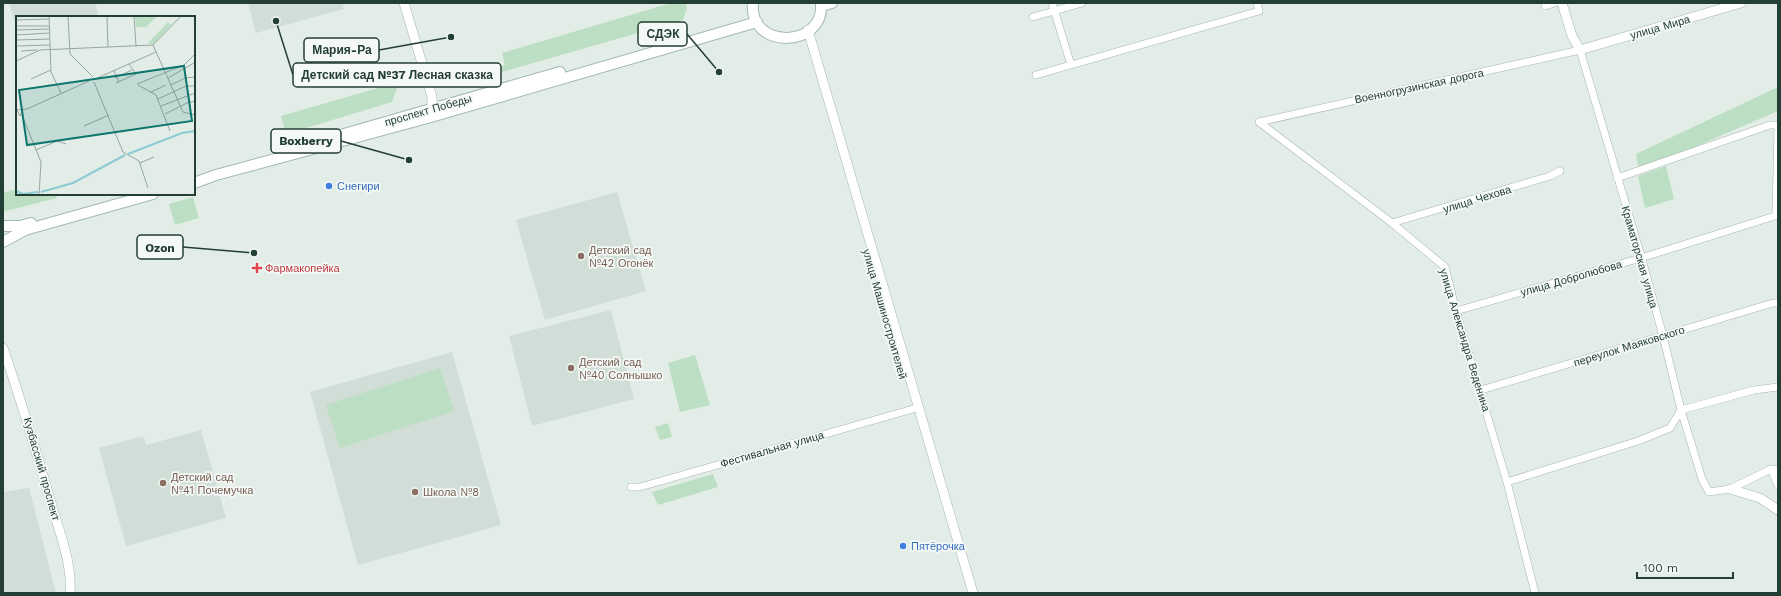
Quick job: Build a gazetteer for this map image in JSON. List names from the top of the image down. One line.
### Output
{"streets":{"main road":["проспект Победы"],"street":["улица Мира","Военногрузинская дорога","улица Чехова","Краматорская улица","улица Добролюбова","улица Машиностроителей","улица Александра Веденина","переулок Маяковского","Фестивальная улица","Кузбасский проспект"]},"crossings":[["улица Мира","Военногрузинская дорога"],["улица Мира","Краматорская улица"],["Военногрузинская дорога","Краматорская улица"],["Военногрузинская дорога","улица Александра Веденина"],["улица Чехова","улица Александра Веденина"],["Краматорская улица","улица Добролюбова"],["Краматорская улица","переулок Маяковского"],["улица Добролюбова","улица Александра Веденина"],["улица Машиностроителей","Фестивальная улица"],["улица Александра Веденина","переулок Маяковского"]],"places":{"other":["Детский сад №37 Лесная сказка","Мария-Ра","СДЭК","Boxberry","Снегири","Ozon","Детский сад №42 Огонёк","Детский сад №40 Солнышко","Детский сад №41 Почемучка","Школа №8","Пятёрочка"],"health":["Фармакопейка"]},"scale_bar":"100 m"}
